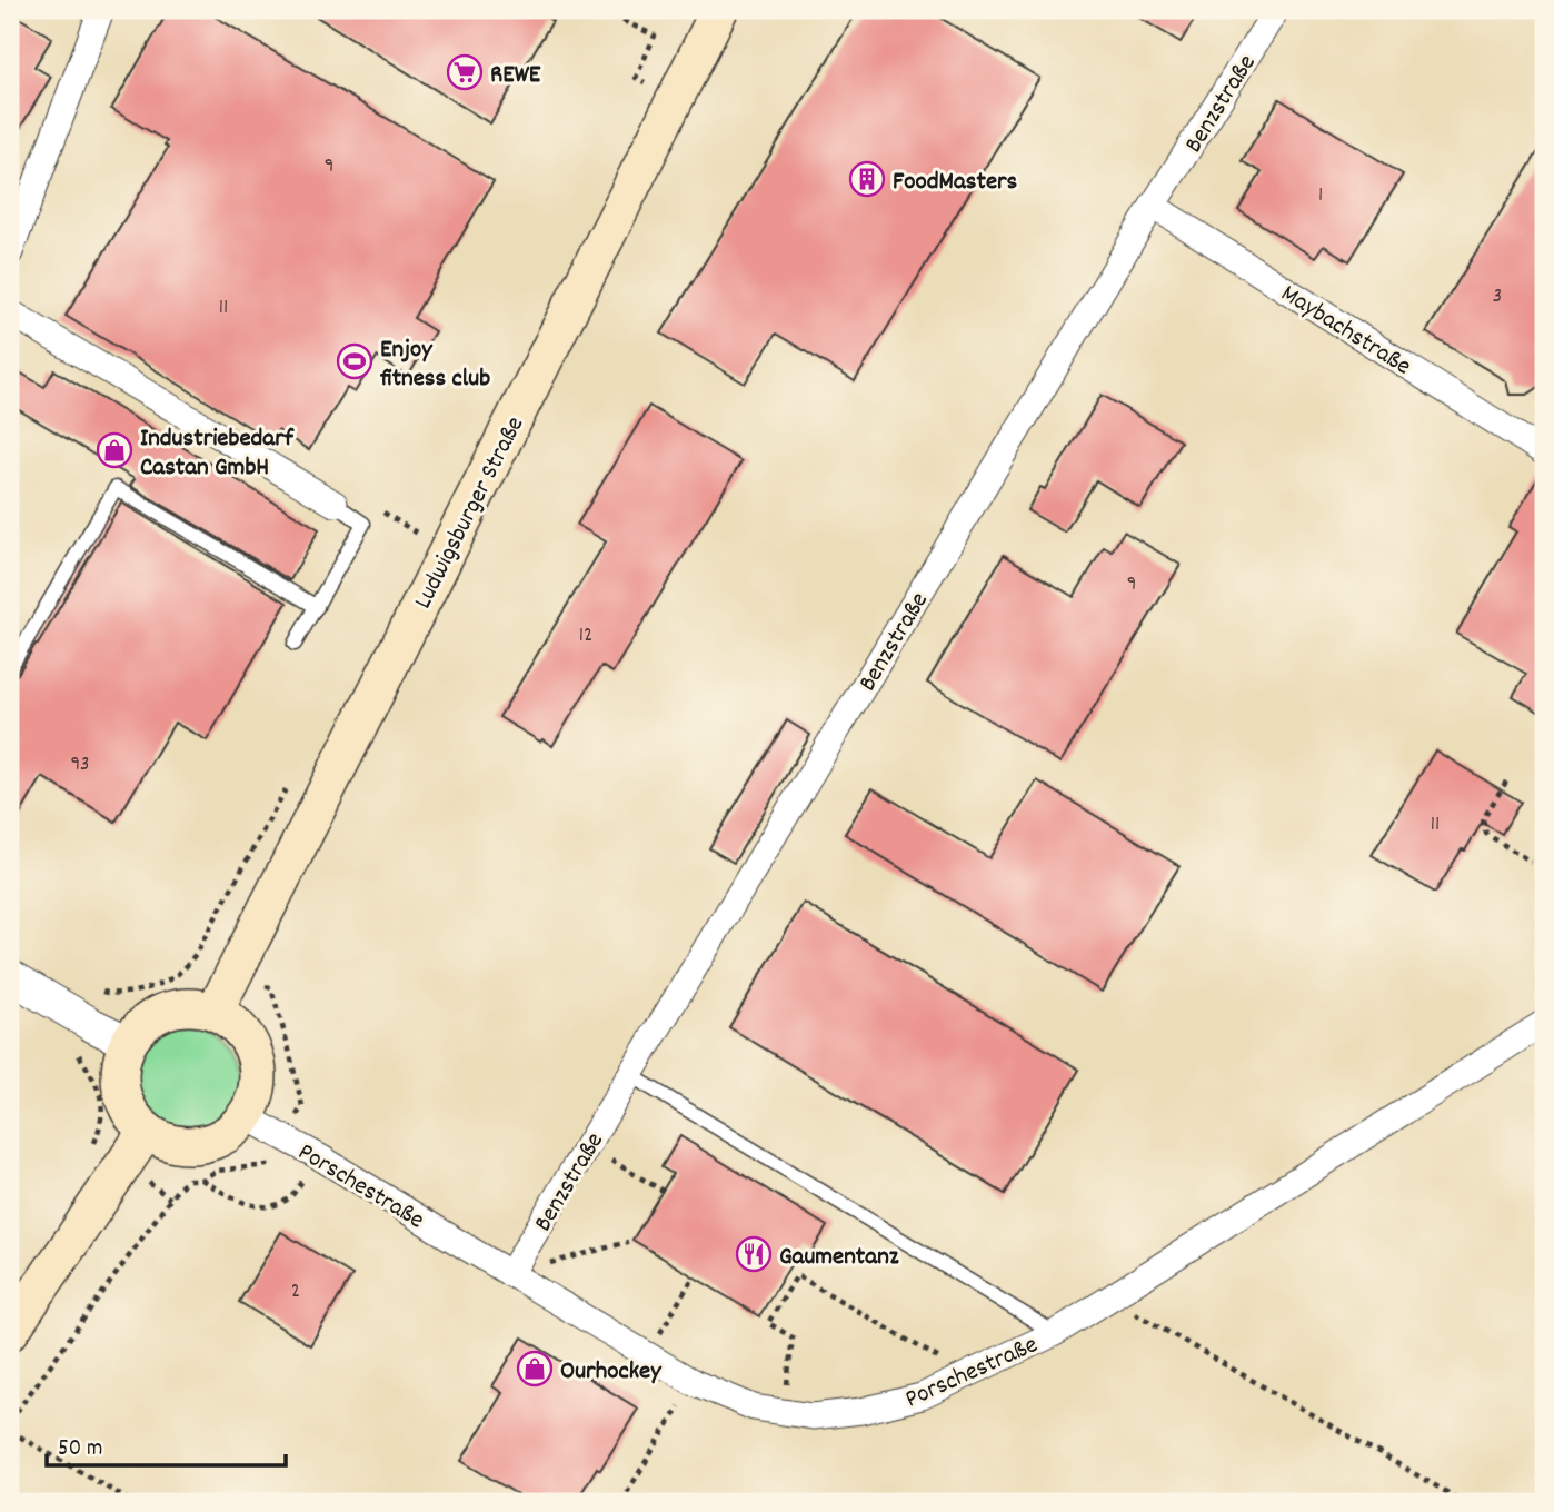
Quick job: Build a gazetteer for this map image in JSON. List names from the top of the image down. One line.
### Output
{"streets":{"main road":["Ludwigsburger Straße"],"street":["Benzstraße","Maybachstraße","Porschestraße"]},"crossings":[["Benzstraße","Maybachstraße"],["Benzstraße","Porschestraße"],["Ludwigsburger Straße","Porschestraße"]],"places":{"supermarket":["REWE"],"building":["FoodMasters"],"sports":["Enjoy fitness club"],"shop":["Industriebedarf Castan GmbH","Ourhockey"],"restaurant":["Gaumentanz"]},"house_numbers":["9","1","3","11","9","12","93","11","2"],"scale_bar":"50 m"}
